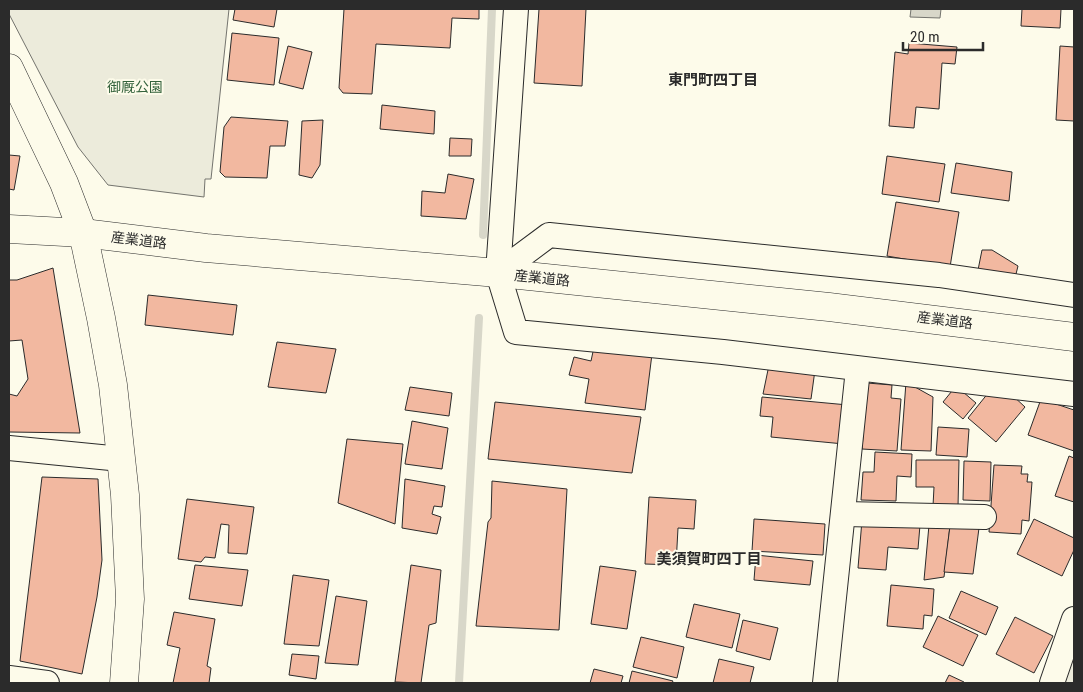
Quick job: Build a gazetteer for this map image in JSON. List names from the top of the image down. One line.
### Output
{"streets":{"street":["産業道路"]},"districts":["東門町四丁目","美須賀町四丁目"],"parks":["御厩公園"],"scale_bar":"20 m"}
